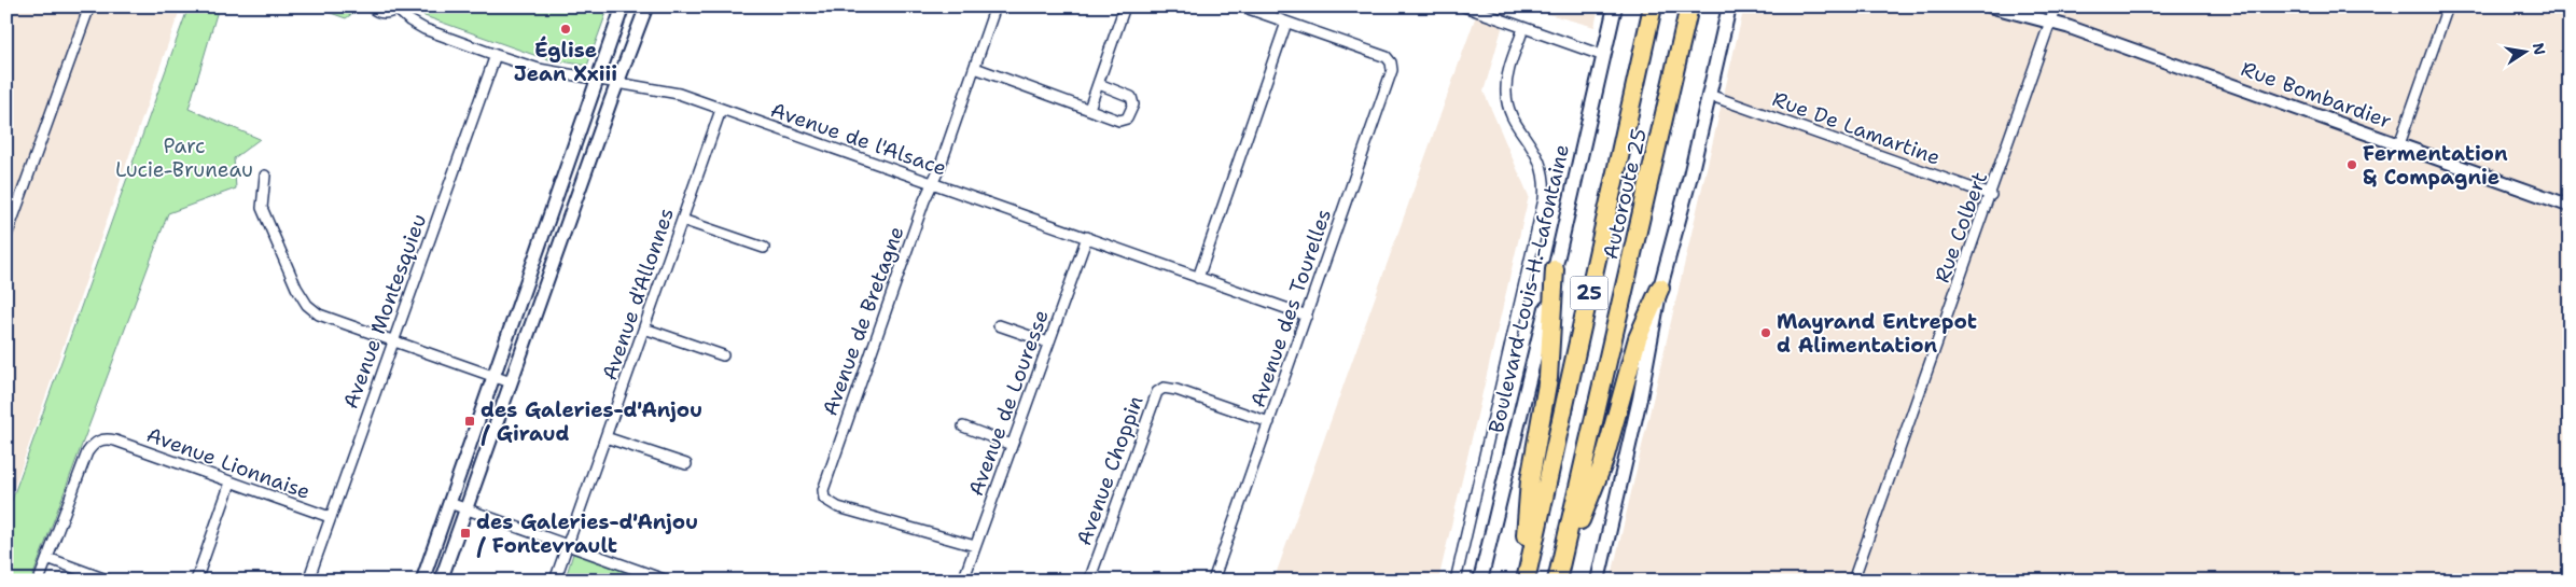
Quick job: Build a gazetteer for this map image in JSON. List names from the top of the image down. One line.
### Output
{"streets":{"highway":["Autoroute 25","25"],"main road":["Boulevard Louis-H.-Lafontaine"],"street":["Rue Bombardier","Rue De Lamartine","Avenue de l'Alsace","Rue Colbert","Avenue d'Allonnes","Avenue des Tourelles","Avenue Montesquieu","Avenue de Bretagne","Avenue de Louresse","Avenue Lionnaise","Avenue Choppin"]},"crossings":[["Rue Bombardier","Rue Colbert"],["Rue De Lamartine","Rue Colbert"],["Avenue de l'Alsace","Avenue d'Allonnes"],["Avenue de l'Alsace","Avenue des Tourelles"],["Avenue de l'Alsace","Avenue Montesquieu"],["Avenue de l'Alsace","Avenue de Bretagne"],["Avenue de l'Alsace","Avenue de Louresse"],["Avenue des Tourelles","Avenue Choppin"],["Avenue Montesquieu","Avenue Lionnaise"],["Avenue de Bretagne","Avenue de Louresse"]],"parks":["Parc Lucie-Bruneau"],"places":{"other":["Église Jean Xxiii","Fermentation & Compagnie","Mayrand Entrepot d Alimentation"],"transit":["des Galeries-d'Anjou / Giraud","des Galeries-d'Anjou / Fontevrault"]},"north":"right"}
